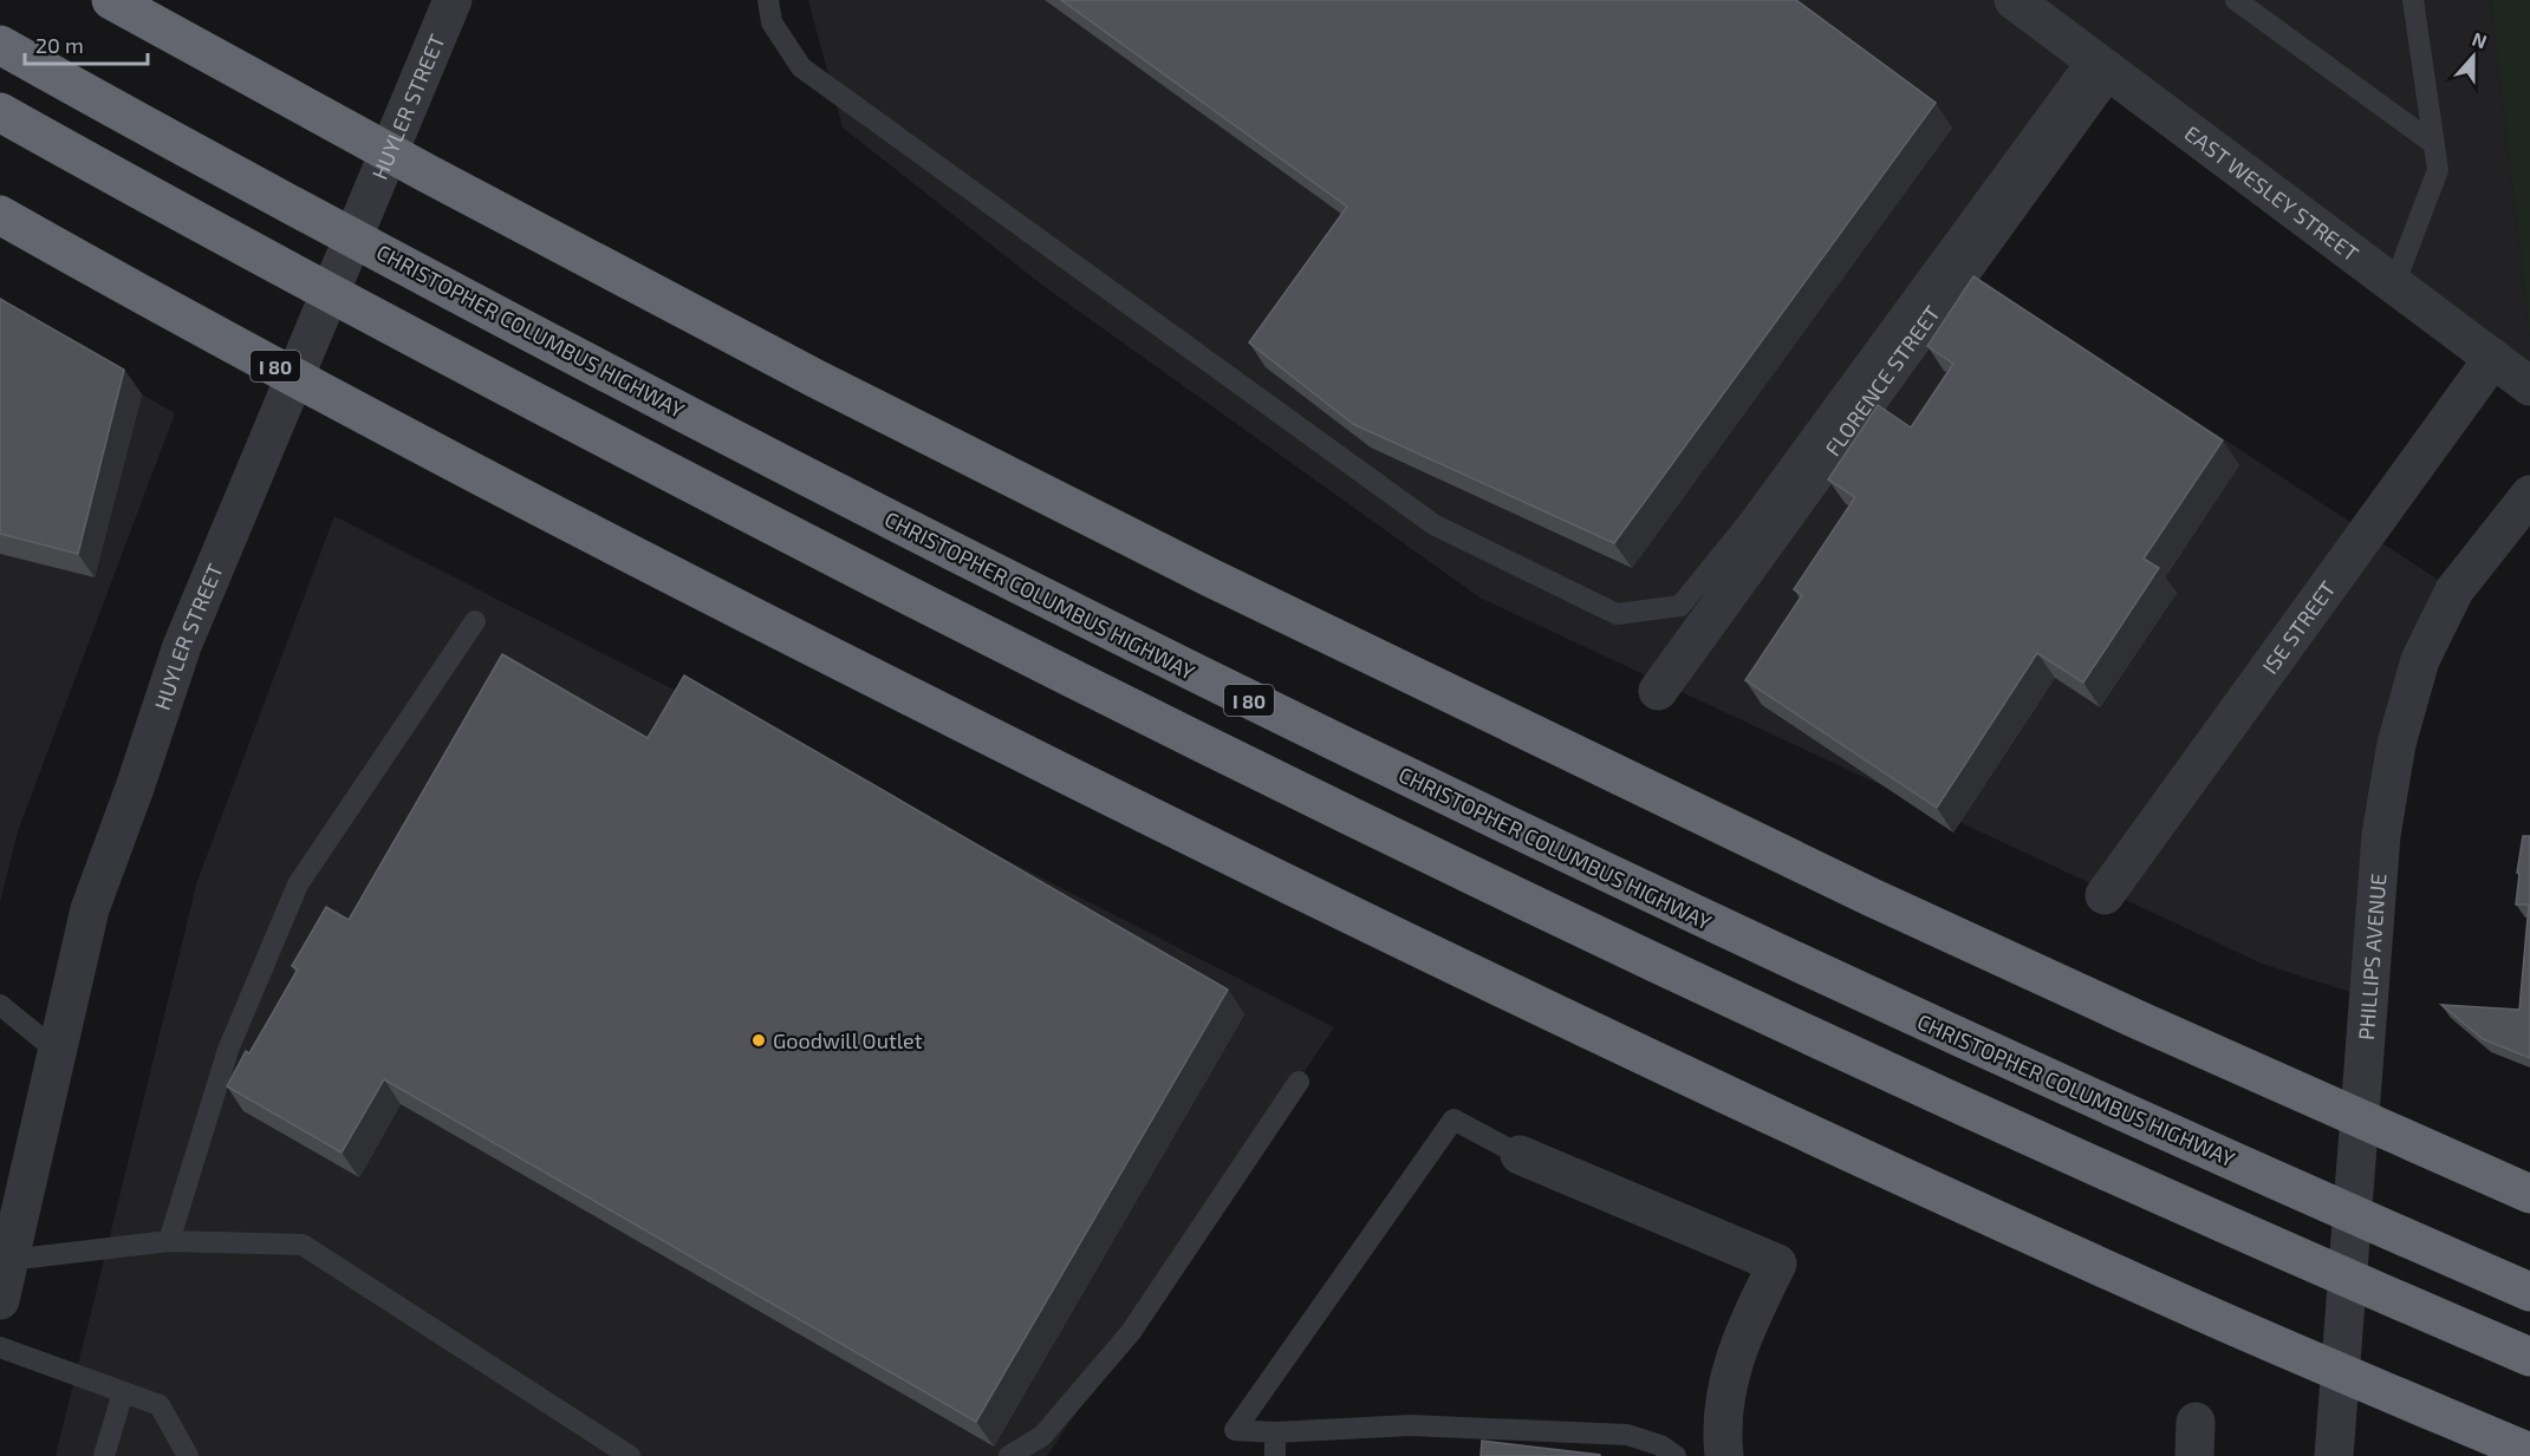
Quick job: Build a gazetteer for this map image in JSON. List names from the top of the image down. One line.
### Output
{"streets":{"highway":["CHRISTOPHER COLUMBUS HIGHWAY","I 80"],"street":["HUYLER STREET","EAST WESLEY STREET","FLORENCE STREET","ISE STREET","PHILLIPS AVENUE"]},"crossings":[["EAST WESLEY STREET","FLORENCE STREET"],["EAST WESLEY STREET","ISE STREET"]],"places":["Goodwill Outlet"],"scale_bar":"20 m","north":"top"}
